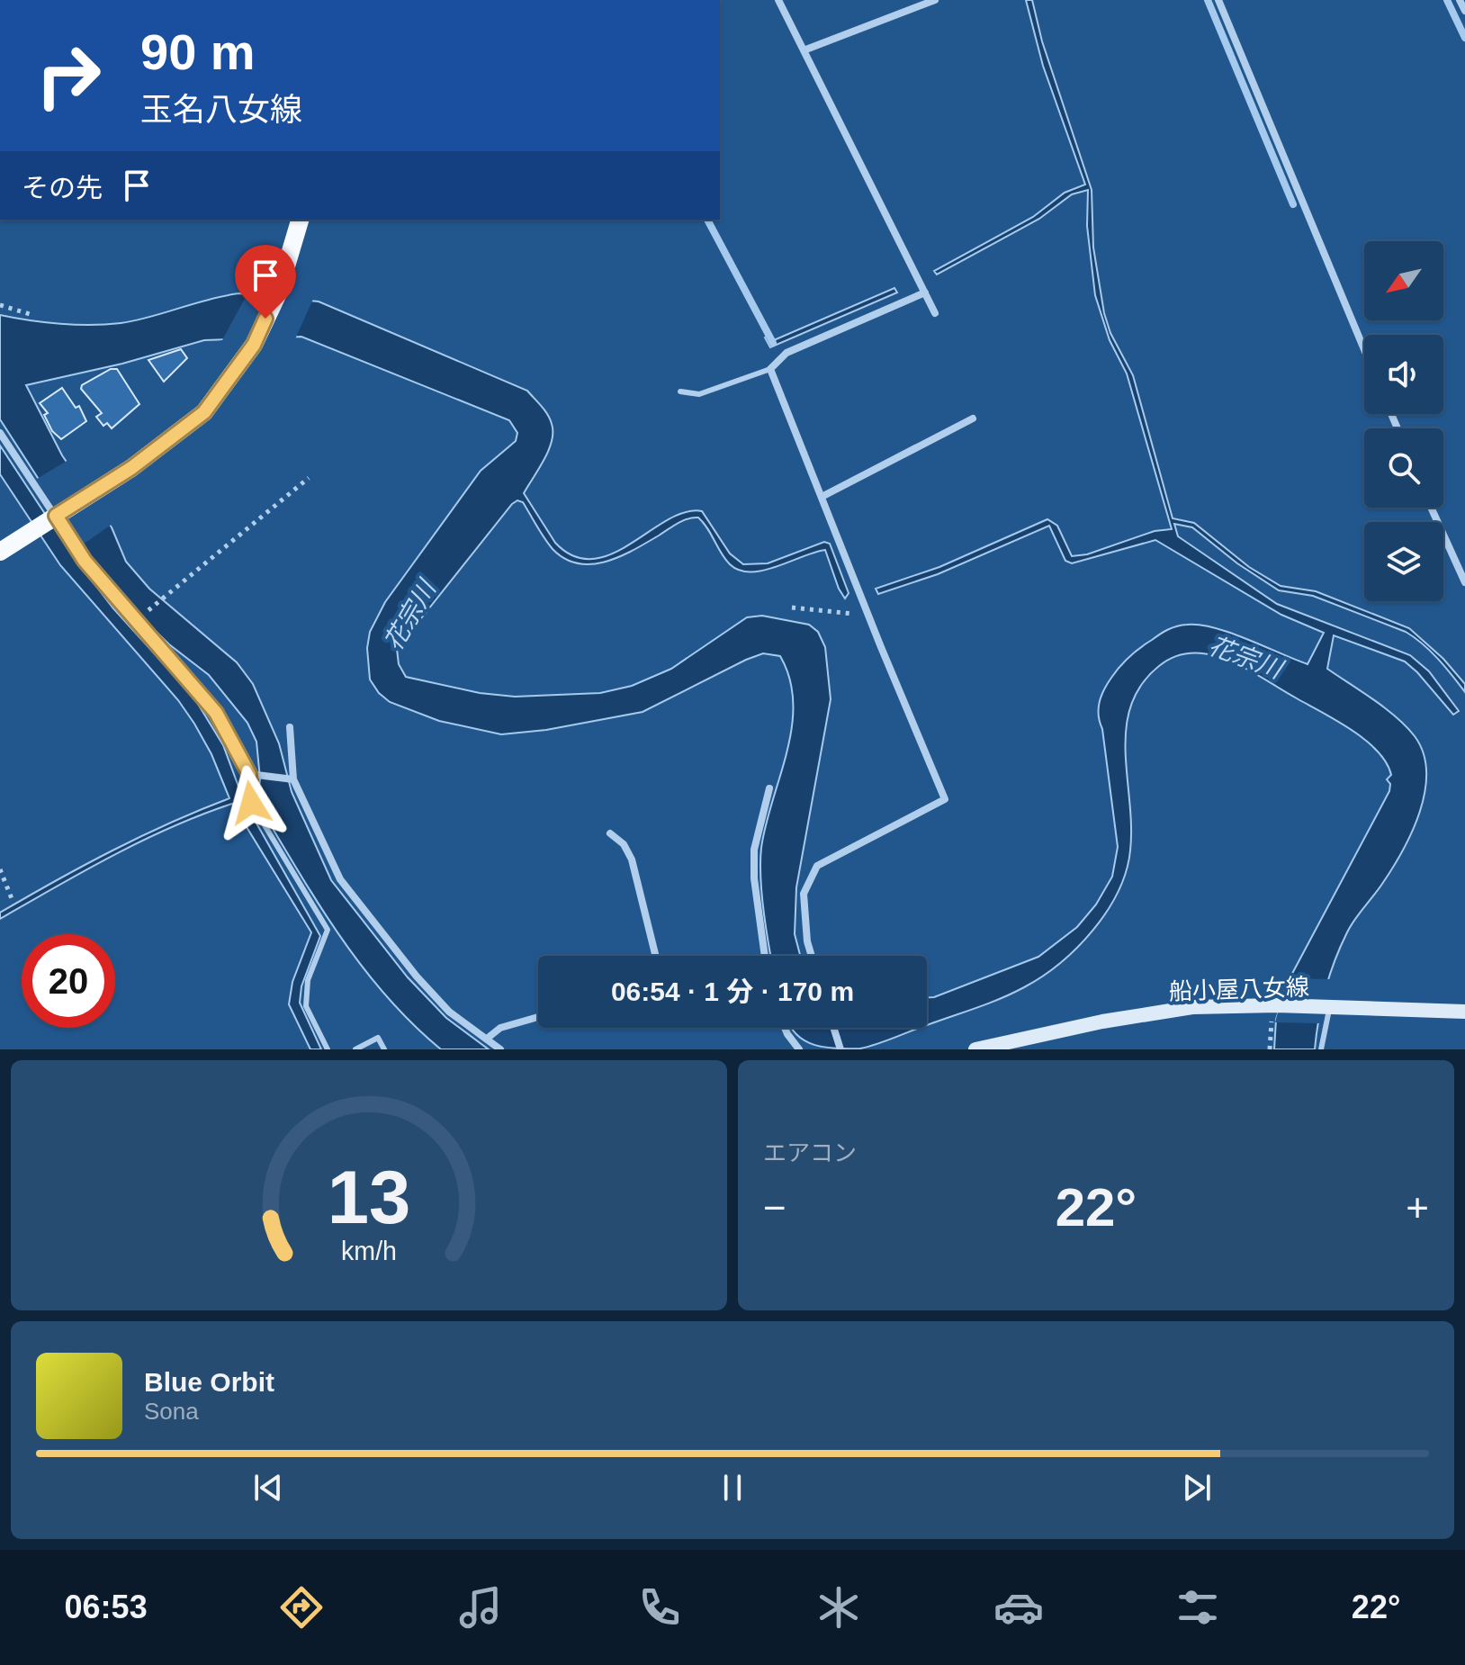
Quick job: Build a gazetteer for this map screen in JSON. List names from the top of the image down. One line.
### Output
{"streets":{"main road":["船小屋八女線"]},"water":["花宗川"],"north":"bottom left","page":{"turn":["90 m","玉名八女線"],"then":"その先","limit":"20","trip":"06:54 · 1 分 · 170 m","tile":"エアコン","heat":["−","22°","+"],"song":["Blue Orbit","Sona"],"tabs":["06:53","22°"],"gauge":["13","km/h"]}}
